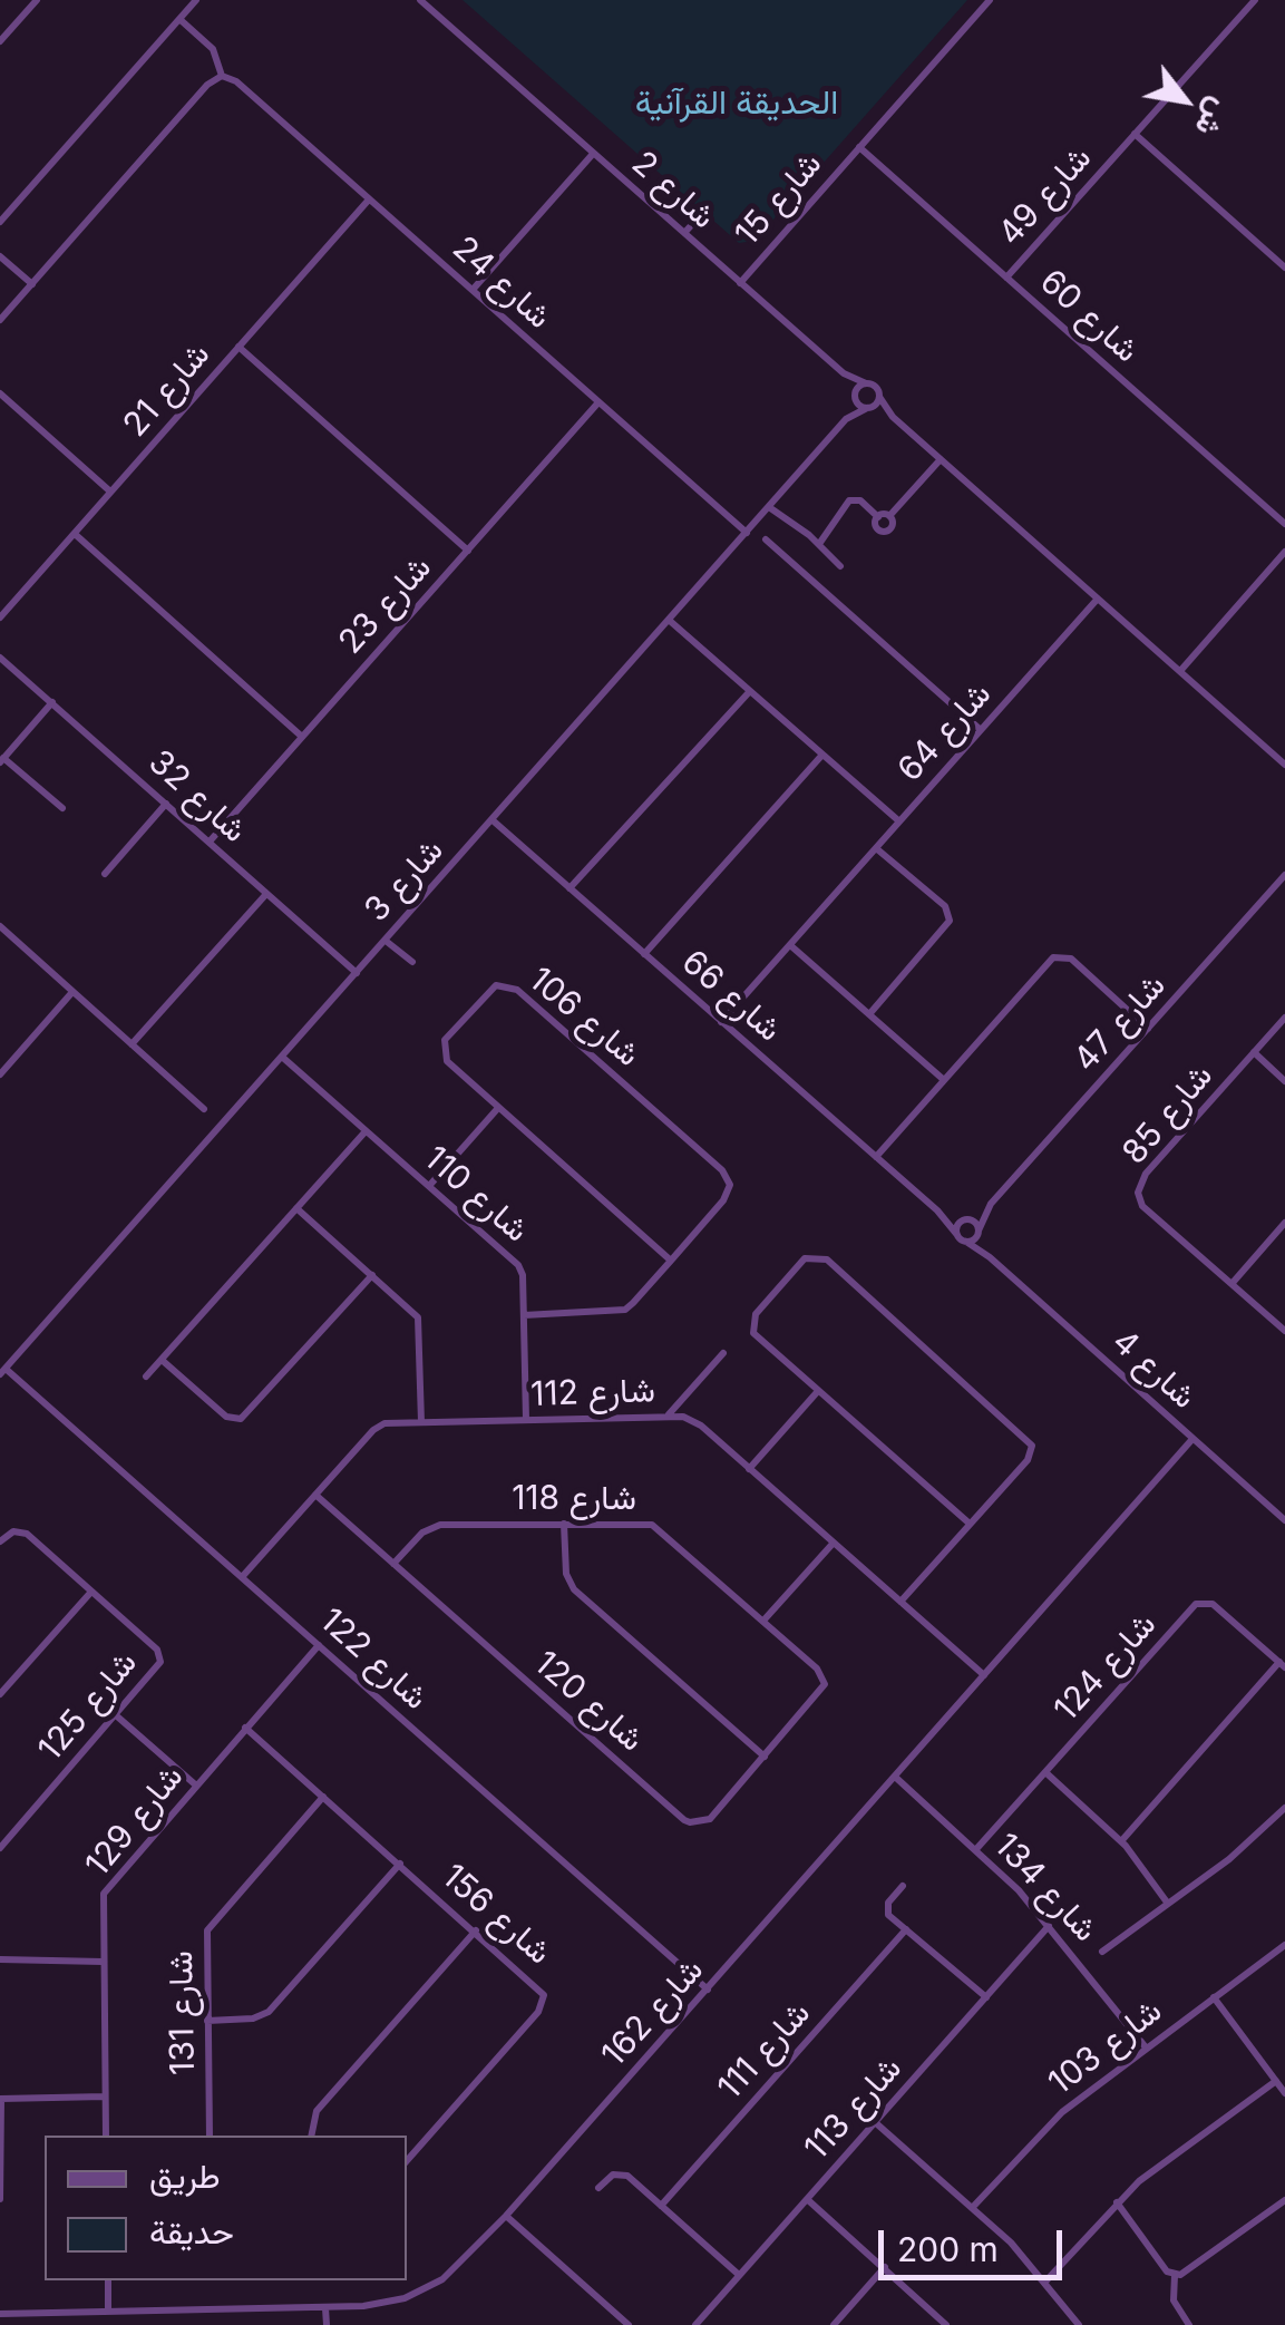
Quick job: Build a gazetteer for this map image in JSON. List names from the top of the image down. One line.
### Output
{"streets":{"street":["شارع 2","شارع 49","شارع 15","شارع 24","شارع 60","شارع 21","شارع 23","شارع 64","شارع 32","شارع 3","شارع 66","شارع 106","شارع 47","شارع 85","شارع 110","شارع 4","شارع 112","شارع 118","شارع 122","شارع 124","شارع 120","شارع 125","شارع 129","شارع 134","شارع 156","شارع 131","شارع 162","شارع 103","شارع 111","شارع 113"]},"crossings":[["شارع 2","شارع 15"],["شارع 2","شارع 3"],["شارع 49","شارع 60"],["شارع 15","شارع 60"],["شارع 24","شارع 21"],["شارع 24","شارع 23"],["شارع 24","شارع 3"],["شارع 23","شارع 32"],["شارع 64","شارع 3"],["شارع 32","شارع 3"],["شارع 3","شارع 66"],["شارع 3","شارع 110"],["شارع 3","شارع 122"],["شارع 66","شارع 47"],["شارع 66","شارع 4"],["شارع 47","شارع 4"],["شارع 110","شارع 112"],["شارع 4","شارع 162"],["شارع 112","شارع 122"],["شارع 112","شارع 120"],["شارع 112","شارع 162"],["شارع 118","شارع 120"],["شارع 122","شارع 129"],["شارع 122","شارع 162"],["شارع 124","شارع 134"],["شارع 129","شارع 156"],["شارع 134","شارع 162"],["شارع 134","شارع 103"],["شارع 134","شارع 113"],["شارع 156","شارع 131"]],"parks":["الحديقة القرآنية"],"legend":["طريق","حديقة"],"scale_bar":"200 m","north":"bottom right"}
